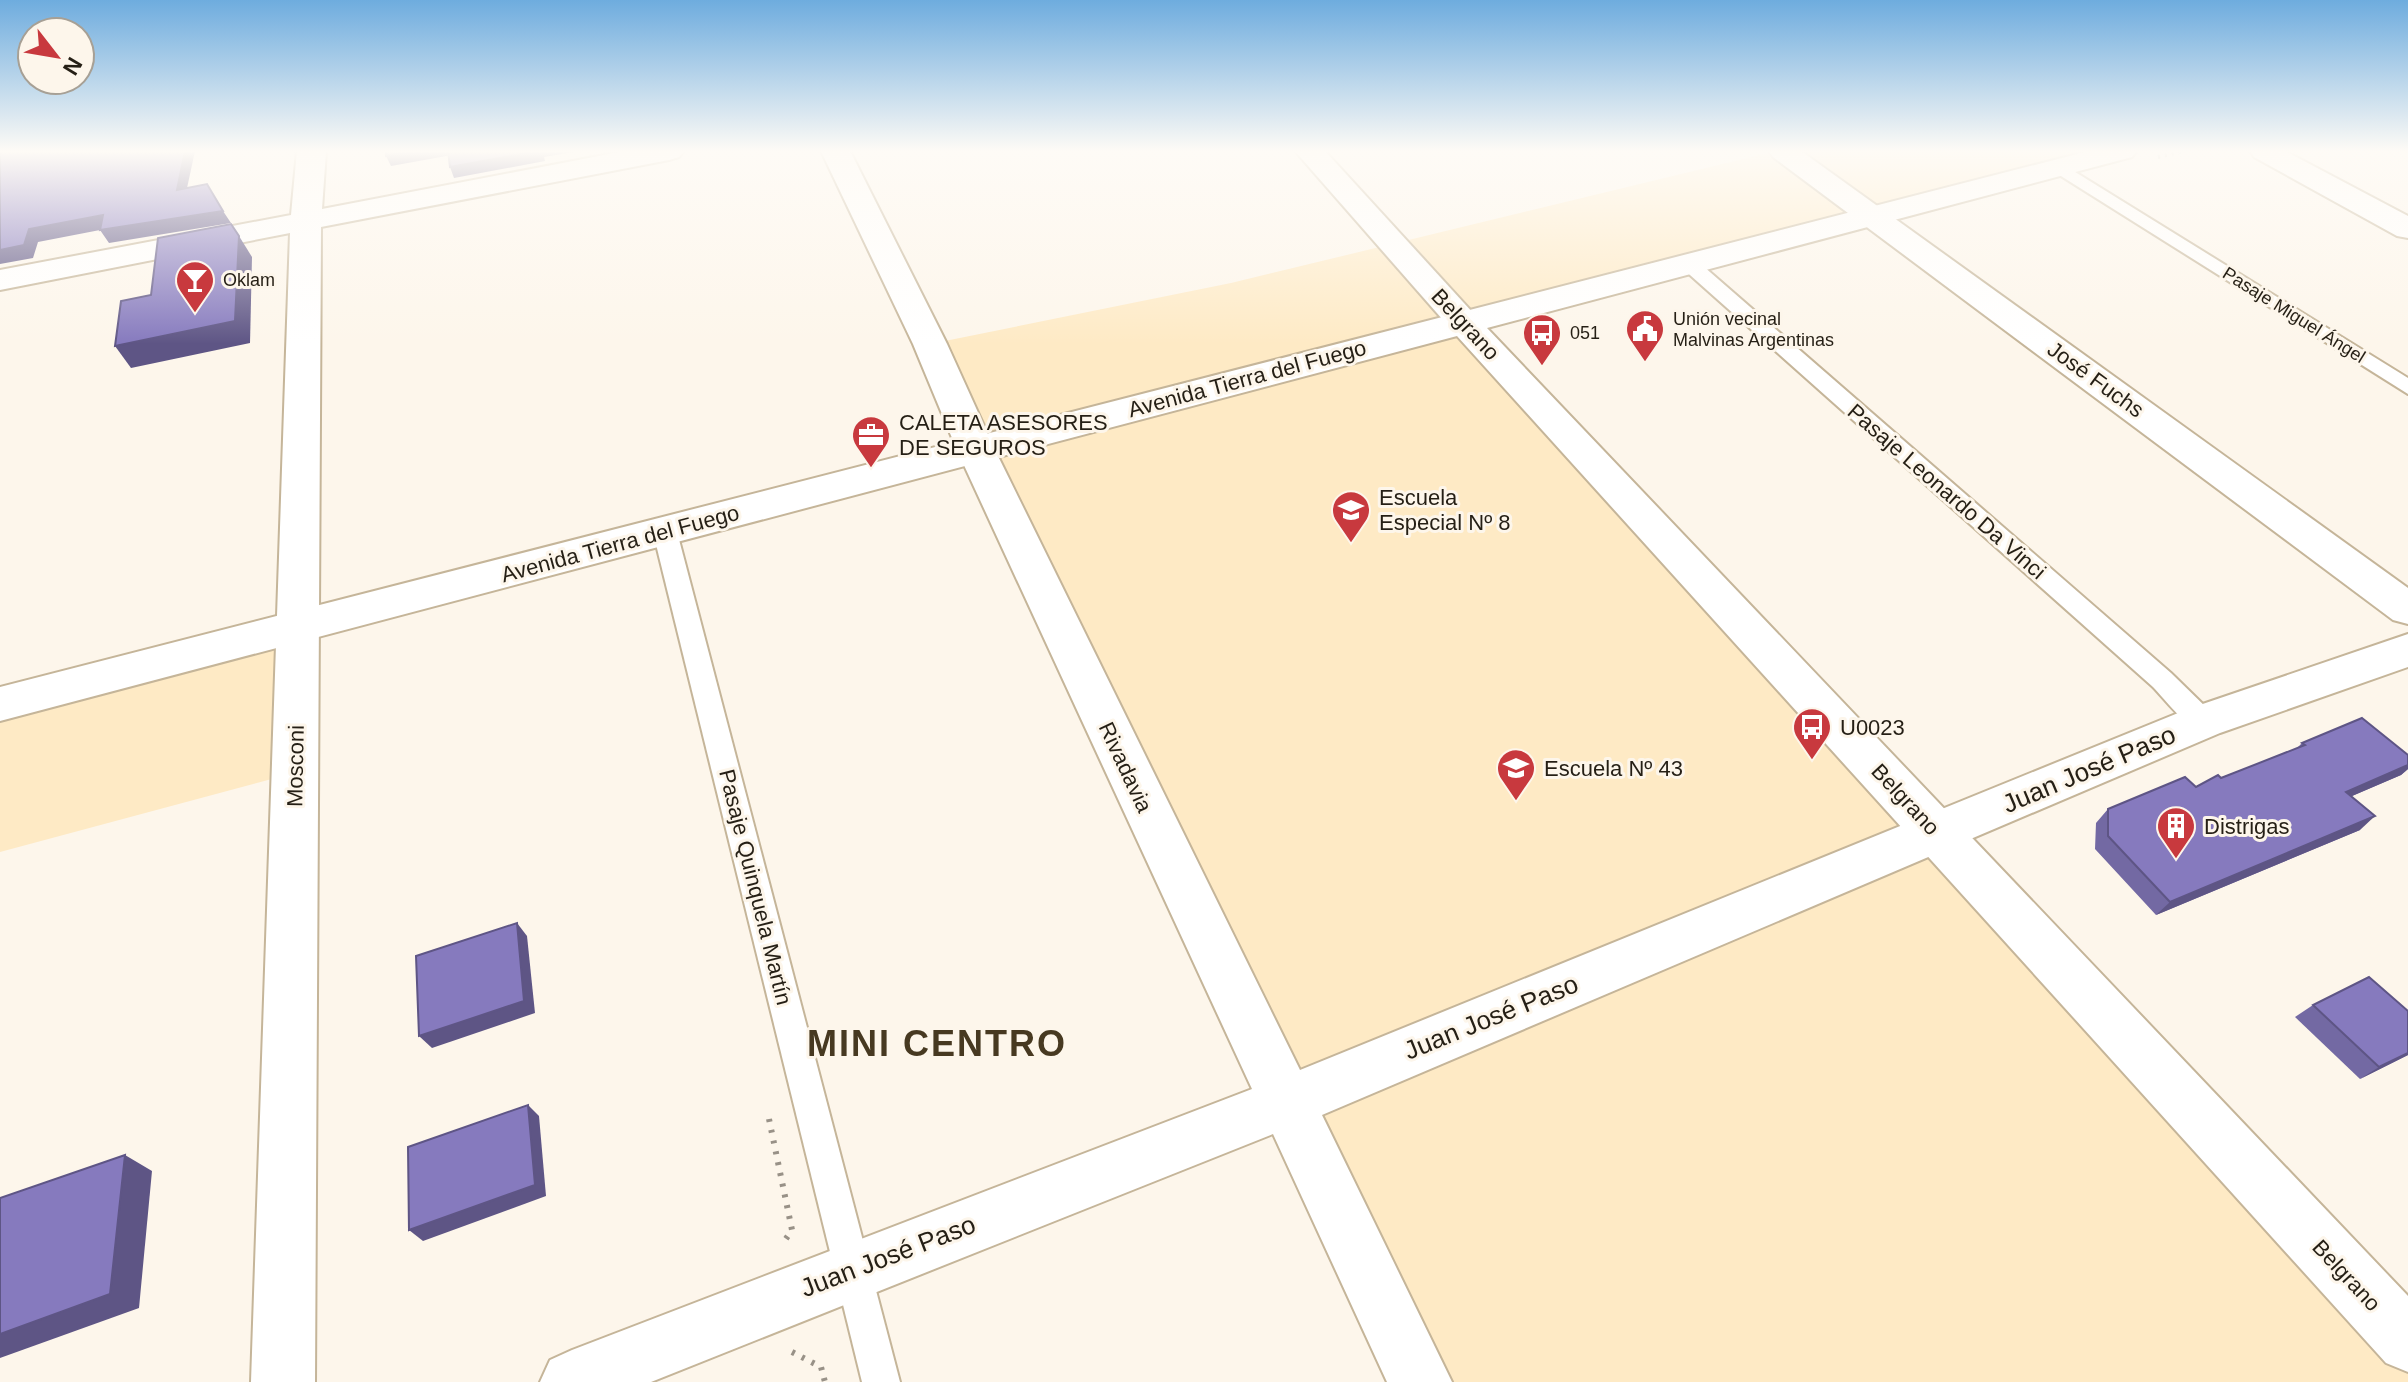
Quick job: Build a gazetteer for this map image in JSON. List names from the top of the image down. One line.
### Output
{"streets":{"street":["Belgrano","Avenida Tierra del Fuego","José Fuchs","Mosconi","Rivadavia","Juan José Paso"],"lane":["Pasaje Miguel Ángel","Pasaje Leonardo Da Vinci","Pasaje Quinquela Martín"]},"crossings":[["Belgrano","Avenida Tierra del Fuego"],["Belgrano","Juan José Paso"],["Avenida Tierra del Fuego","José Fuchs"],["Avenida Tierra del Fuego","Pasaje Leonardo Da Vinci"],["Avenida Tierra del Fuego","Mosconi"],["Avenida Tierra del Fuego","Rivadavia"],["Avenida Tierra del Fuego","Pasaje Quinquela Martín"],["Pasaje Leonardo Da Vinci","Juan José Paso"],["Rivadavia","Juan José Paso"],["Juan José Paso","Pasaje Quinquela Martín"]],"districts":["MINI CENTRO"],"places":{"bar":["Oklam"],"public building":["Unión vecinal Malvinas Argentinas"],"bus stop":["051","U0023"],"office":["CALETA ASESORES DE SEGUROS"],"school or university":["Escuela Especial Nº 8","Escuela Nº 43"],"building":["Distrigas"]},"north":"bottom right"}
